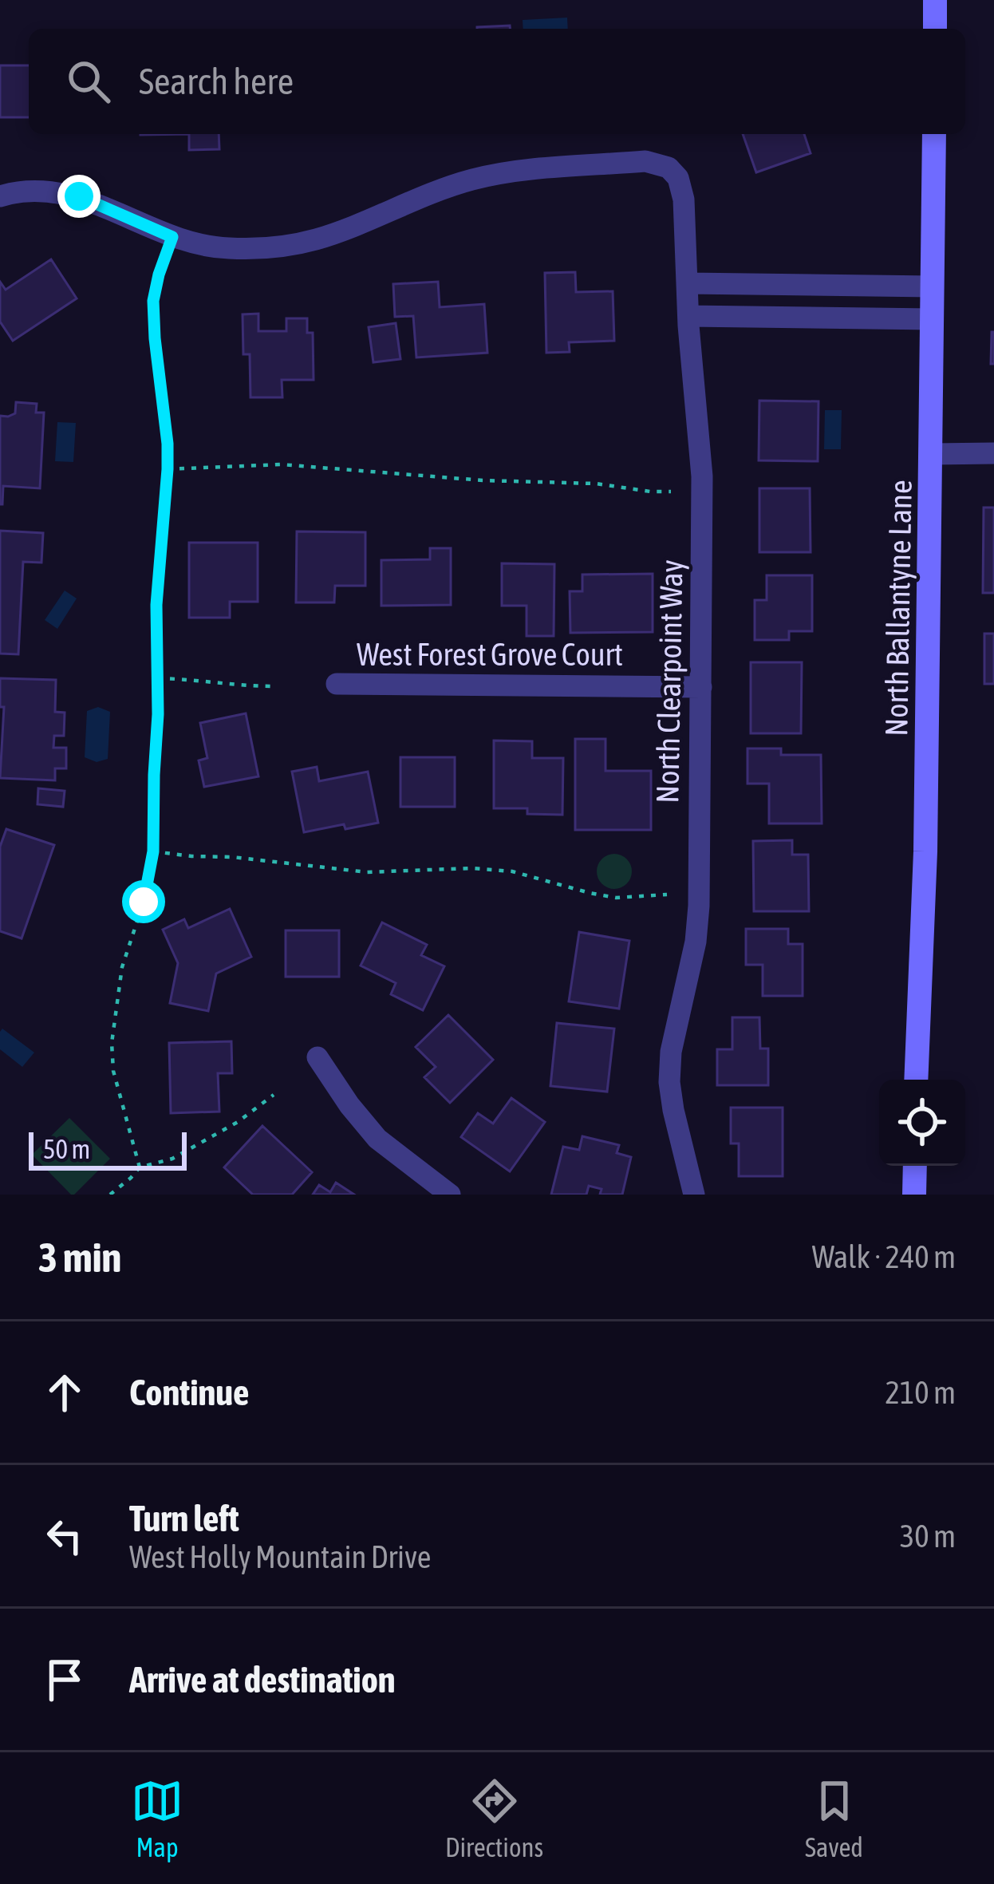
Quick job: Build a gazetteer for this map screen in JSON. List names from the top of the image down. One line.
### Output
{"streets":{"street":["North Ballantyne Lane","West Forest Grove Court","North Clearpoint Way"]},"crossings":[["West Forest Grove Court","North Clearpoint Way"]],"scale_bar":"50 m","page":{"search":"Search here","scale":"50 m","heading":["3 min","Walk · 240 m"],"list":[["Continue","210 m"],["Turn left","West Holly Mountain Drive","30 m"],"Arrive at destination"],"nav":["Map","Directions","Saved"]}}
